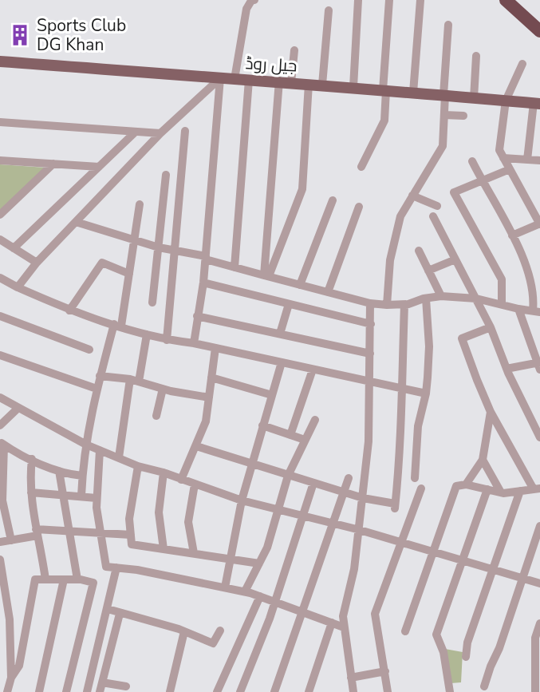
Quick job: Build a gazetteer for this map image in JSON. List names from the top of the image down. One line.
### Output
{"streets":{"main road":["جیل روڈ"]},"places":{"building":["Sports Club DG Khan"]}}
